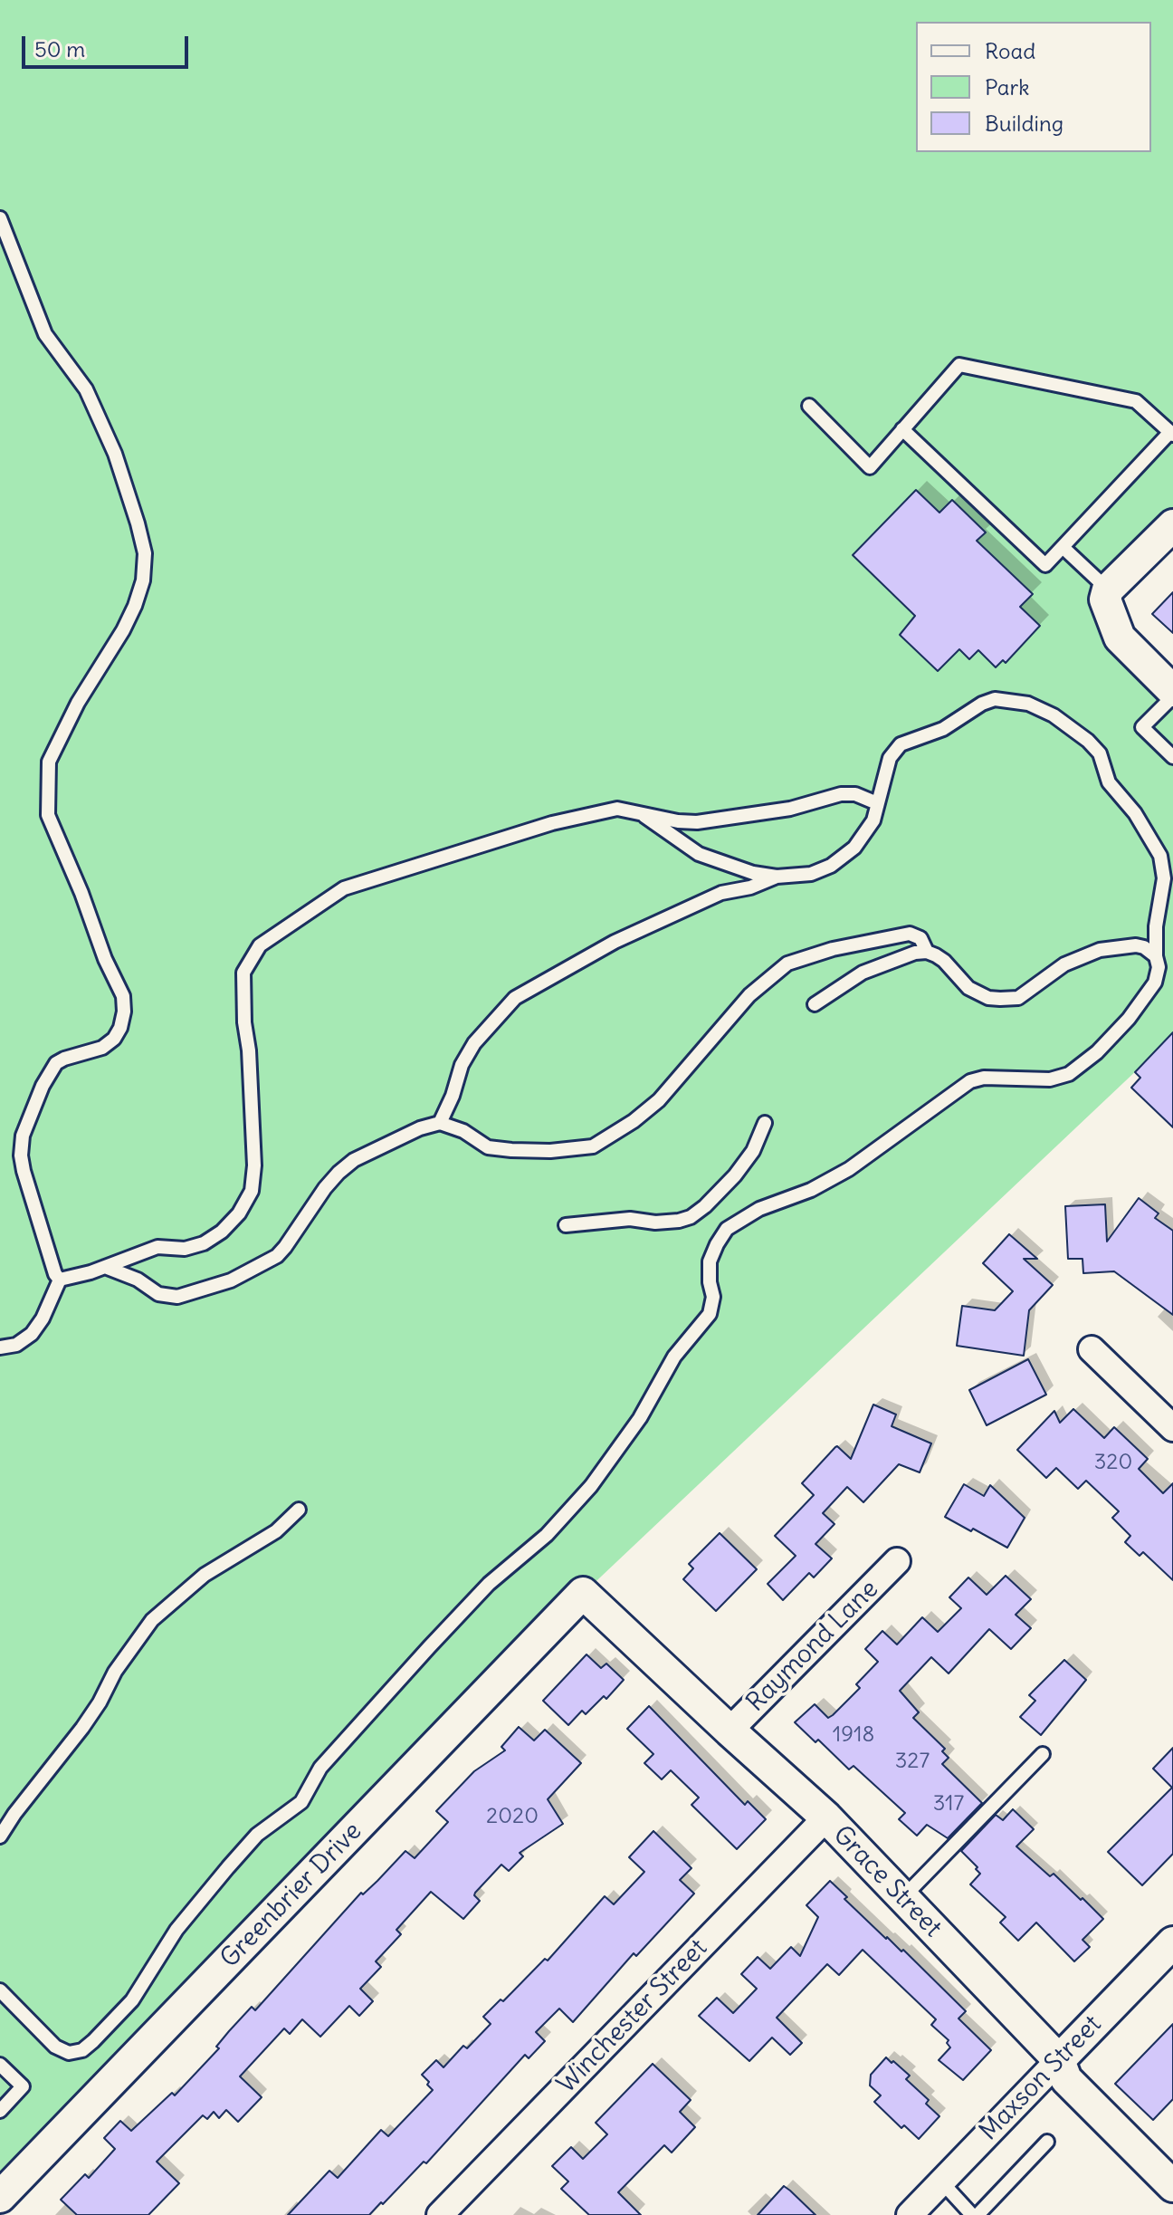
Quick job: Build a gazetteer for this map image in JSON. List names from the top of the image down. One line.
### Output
{"streets":{"street":["Raymond Lane","Grace Street","Greenbrier Drive","Winchester Street","Maxson Street"]},"crossings":[["Raymond Lane","Grace Street"],["Grace Street","Greenbrier Drive"],["Grace Street","Winchester Street"],["Grace Street","Maxson Street"]],"house_numbers":["320","1918","327","317","2020"],"legend":["Road","Park","Building"],"scale_bar":"50 m"}
